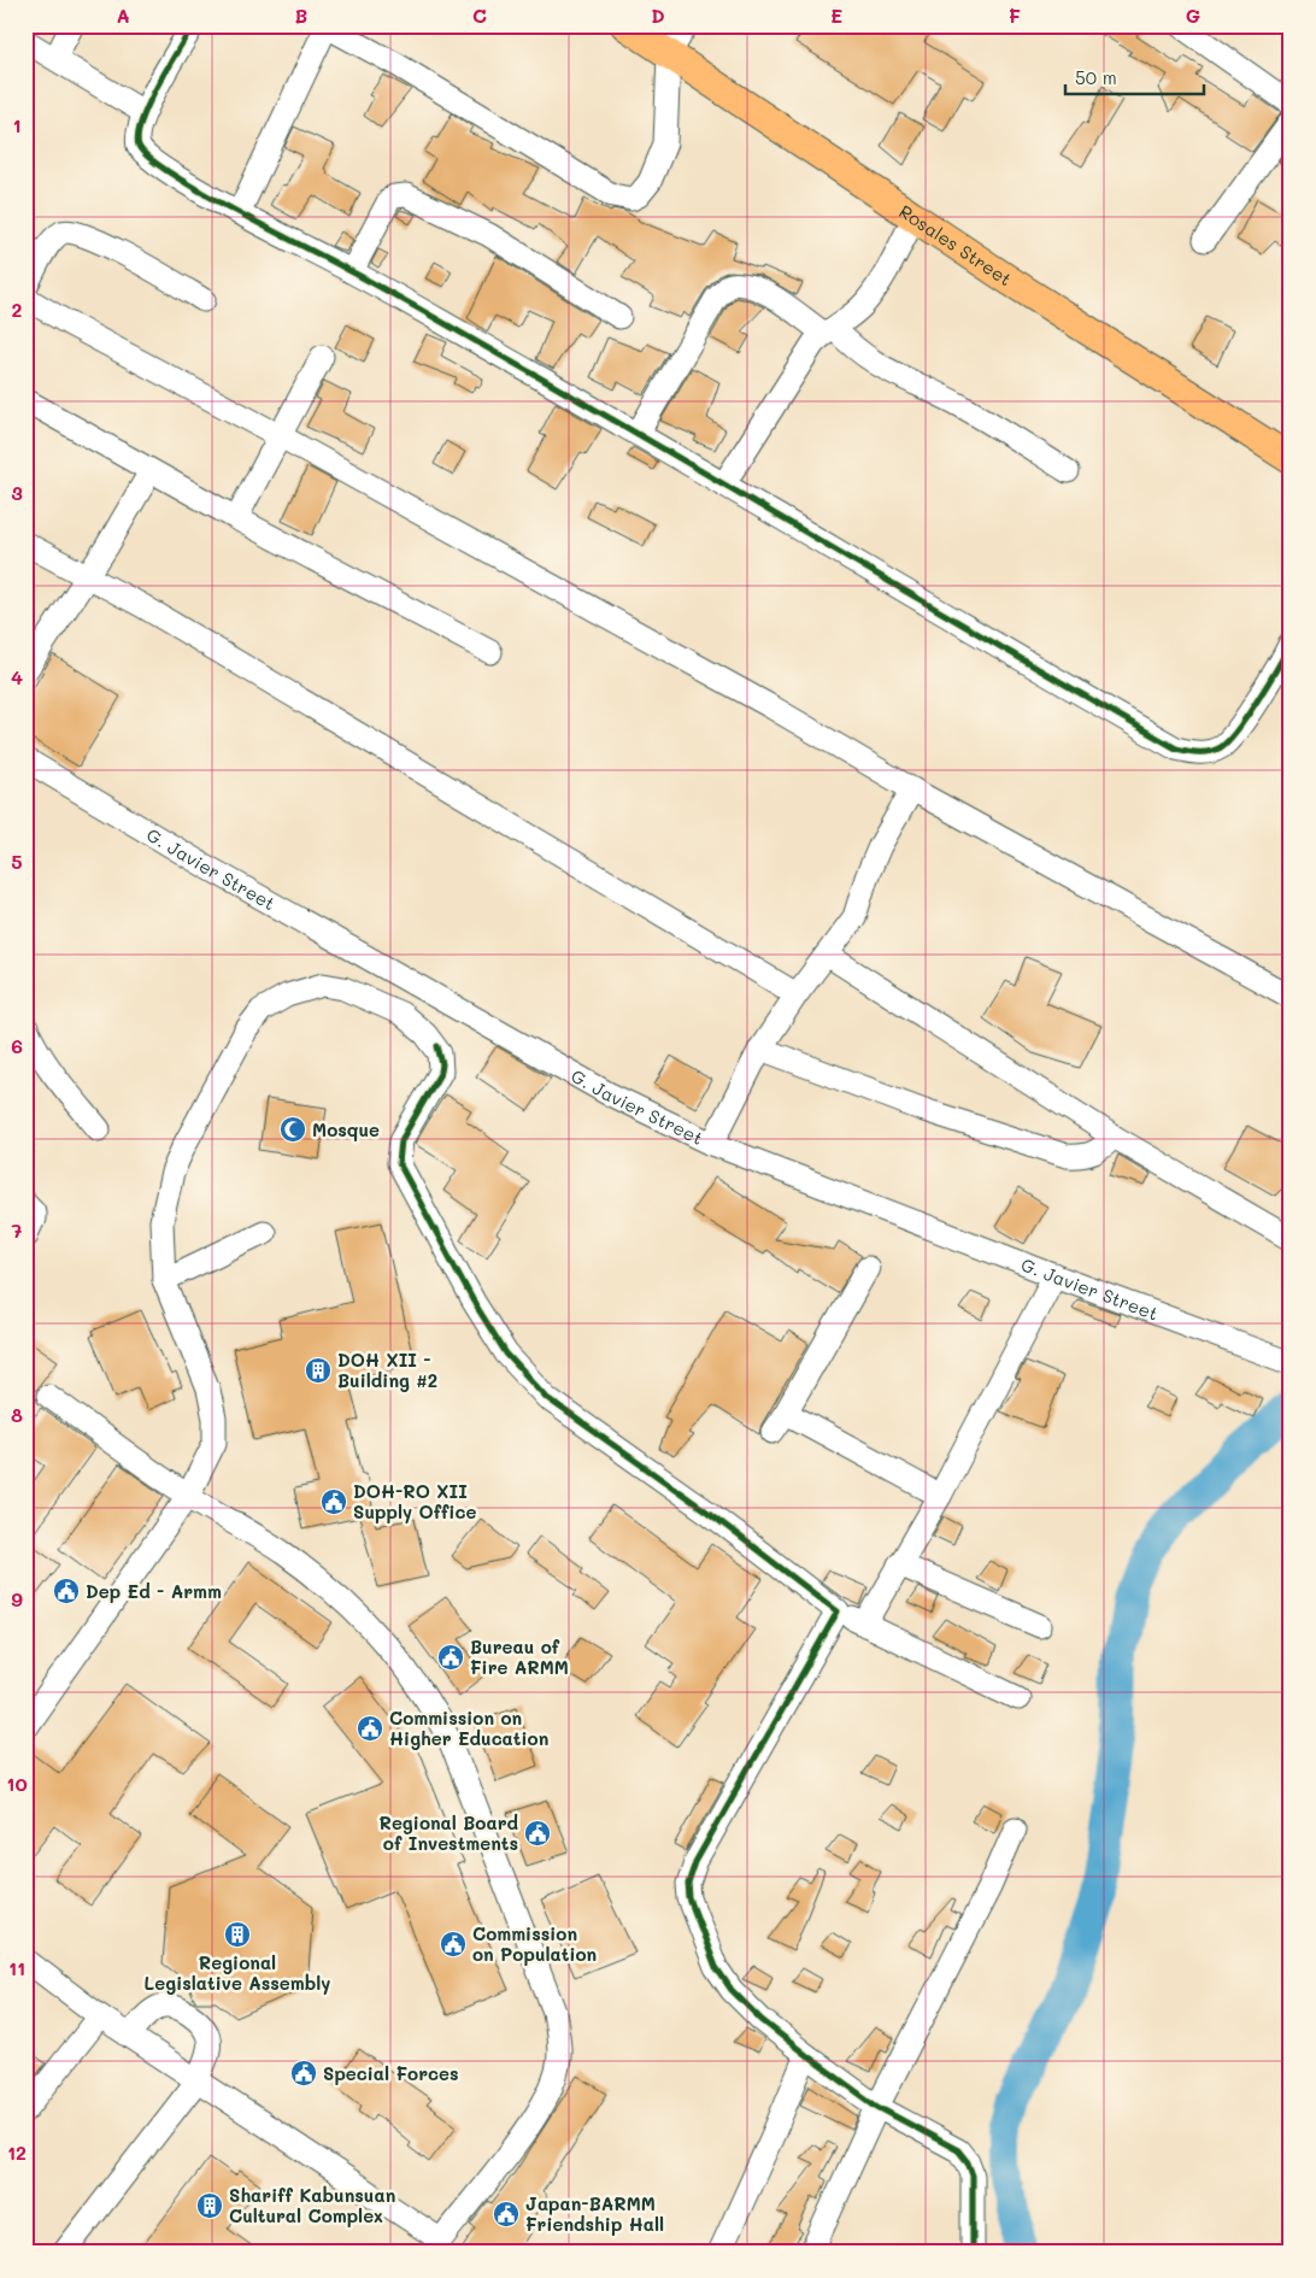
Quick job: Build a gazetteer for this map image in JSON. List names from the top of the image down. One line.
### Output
{"streets":{"main road":["Rosales Street"],"street":["G. Javier Street"]},"places":{"mosque":["Mosque"],"building":["DOH XII - Building #2","Regional Legislative Assembly","Shariff Kabunsuan Cultural Complex"],"public building":["DOH-RO XII Supply Office","Dep Ed - Armm","Bureau of Fire ARMM","Commission on Higher Education","Regional Board of Investments","Commission on Population","Special Forces","Japan-BARMM Friendship Hall"]},"scale_bar":"50 m","grid":{"columns":["A","B","C","D","E","F","G"],"rows":["1","2","3","4","5","6","7","8","9","10","11","12"]}}
